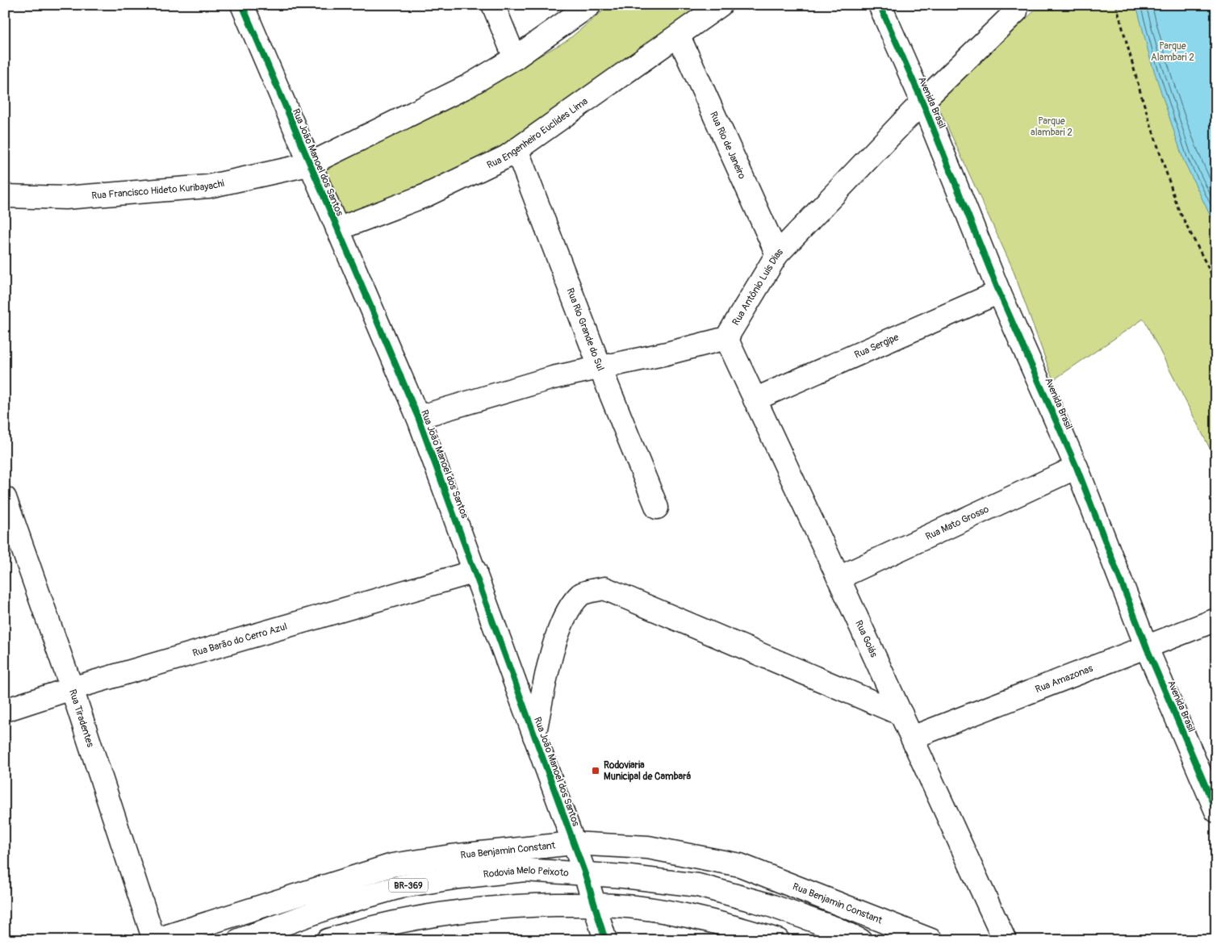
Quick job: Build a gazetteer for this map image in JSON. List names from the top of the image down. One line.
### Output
{"streets":{"main road":["Avenida Brasil","Rua Engenheiro Euclides Lima","Rua Rio de Janeiro","Rua João Manoel dos Santos","Rua Francisco Hideto Kuribayachi","Rua Antônio Luis Dias","Rua Rio Grande do Sul","Rua Sergipe","Rua Mato Grosso","Rua Goiás","Rua Barão do Cerro Azul","Rua Amazonas","Rua Tiradentes","Rua Benjamin Constant","Rodovia Melo Peixoto","BR-369"]},"crossings":[["Avenida Brasil","Rua Antônio Luis Dias"],["Avenida Brasil","Rua Sergipe"],["Avenida Brasil","Rua Mato Grosso"],["Avenida Brasil","Rua Amazonas"],["Rua Engenheiro Euclides Lima","Rua Rio de Janeiro"],["Rua Engenheiro Euclides Lima","Rua João Manoel dos Santos"],["Rua Engenheiro Euclides Lima","Rua Rio Grande do Sul"],["Rua Rio de Janeiro","Rua Antônio Luis Dias"],["Rua João Manoel dos Santos","Rua Francisco Hideto Kuribayachi"],["Rua João Manoel dos Santos","Rua Barão do Cerro Azul"],["Rua João Manoel dos Santos","Rua Benjamin Constant"],["Rua João Manoel dos Santos","Rodovia Melo Peixoto"],["Rua Antônio Luis Dias","Rua Goiás"],["Rua Sergipe","Rua Goiás"],["Rua Mato Grosso","Rua Goiás"],["Rua Goiás","Rua Amazonas"],["Rua Barão do Cerro Azul","Rua Tiradentes"],["Rua Tiradentes","Rua Benjamin Constant"]],"parks":["Parque Alambari 2","Parque alambari 2"],"places":{"transit":["Rodoviaria Municipal de Cambará"]}}
